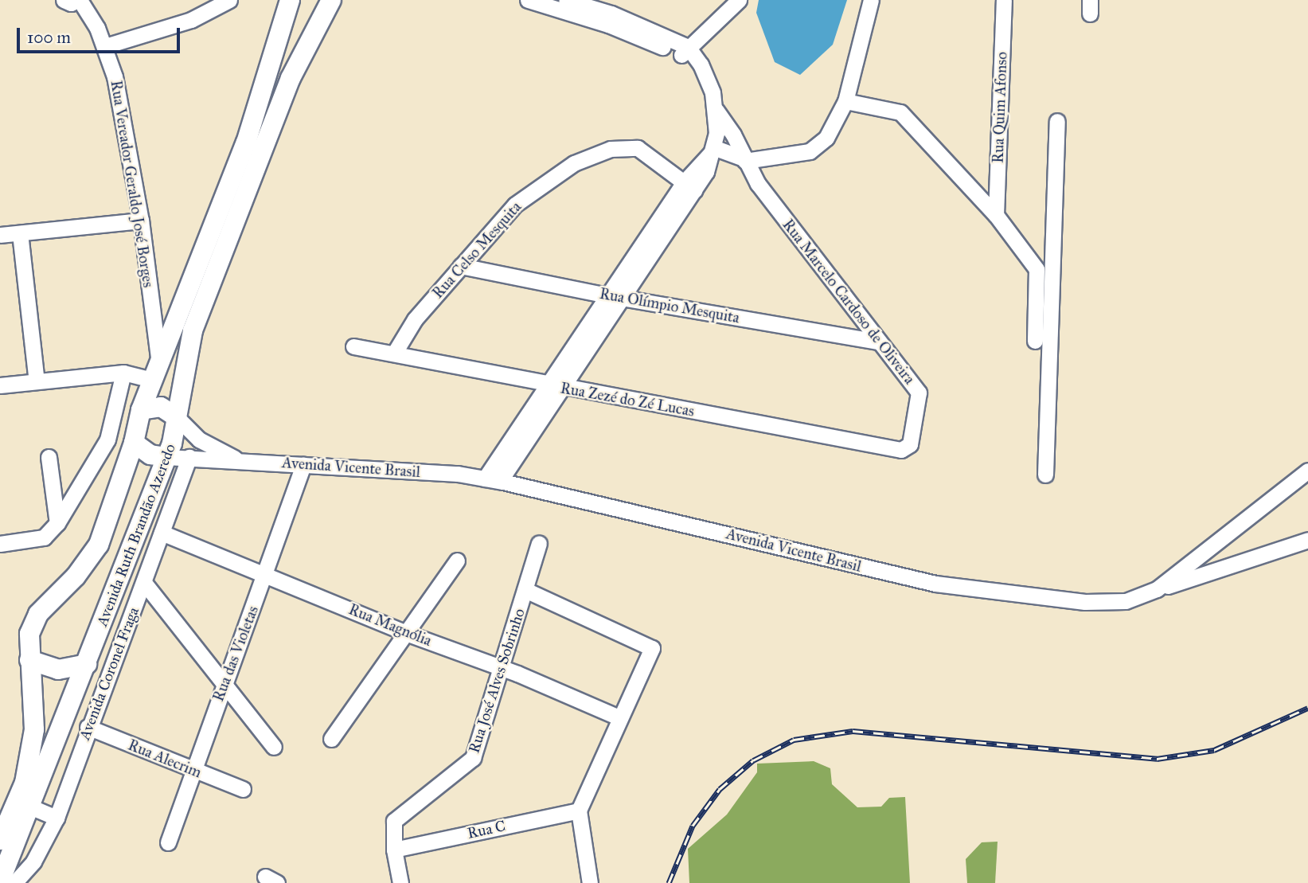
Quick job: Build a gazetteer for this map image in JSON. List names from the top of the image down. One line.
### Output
{"streets":{"main road":["Avenida Ruth Brandão Azeredo"],"street":["Rua Quim Afonso","Rua Vereador Geraldo José Borges","Rua Celso Mesquita","Rua Marcelo Cardoso de Oliveira","Rua Olímpio Mesquita","Rua Zezé do Zé Lucas","Avenida Vicente Brasil","Rua Magnólia","Rua das Violetas","Avenida Coronel Fraga","Rua José Alves Sobrinho","Rua Alecrim","Rua C"]},"crossings":[["Rua Vereador Geraldo José Borges","Avenida Ruth Brandão Azeredo"],["Rua Celso Mesquita","Rua Olímpio Mesquita"],["Rua Celso Mesquita","Rua Zezé do Zé Lucas"],["Rua Marcelo Cardoso de Oliveira","Rua Olímpio Mesquita"],["Rua Marcelo Cardoso de Oliveira","Rua Zezé do Zé Lucas"],["Avenida Vicente Brasil","Avenida Ruth Brandão Azeredo"],["Avenida Vicente Brasil","Rua das Violetas"],["Avenida Vicente Brasil","Avenida Coronel Fraga"],["Rua Magnólia","Rua das Violetas"],["Rua Magnólia","Avenida Coronel Fraga"],["Rua Magnólia","Rua José Alves Sobrinho"],["Rua das Violetas","Rua Alecrim"],["Avenida Coronel Fraga","Rua Alecrim"],["Rua José Alves Sobrinho","Rua C"]],"scale_bar":"100 m"}
